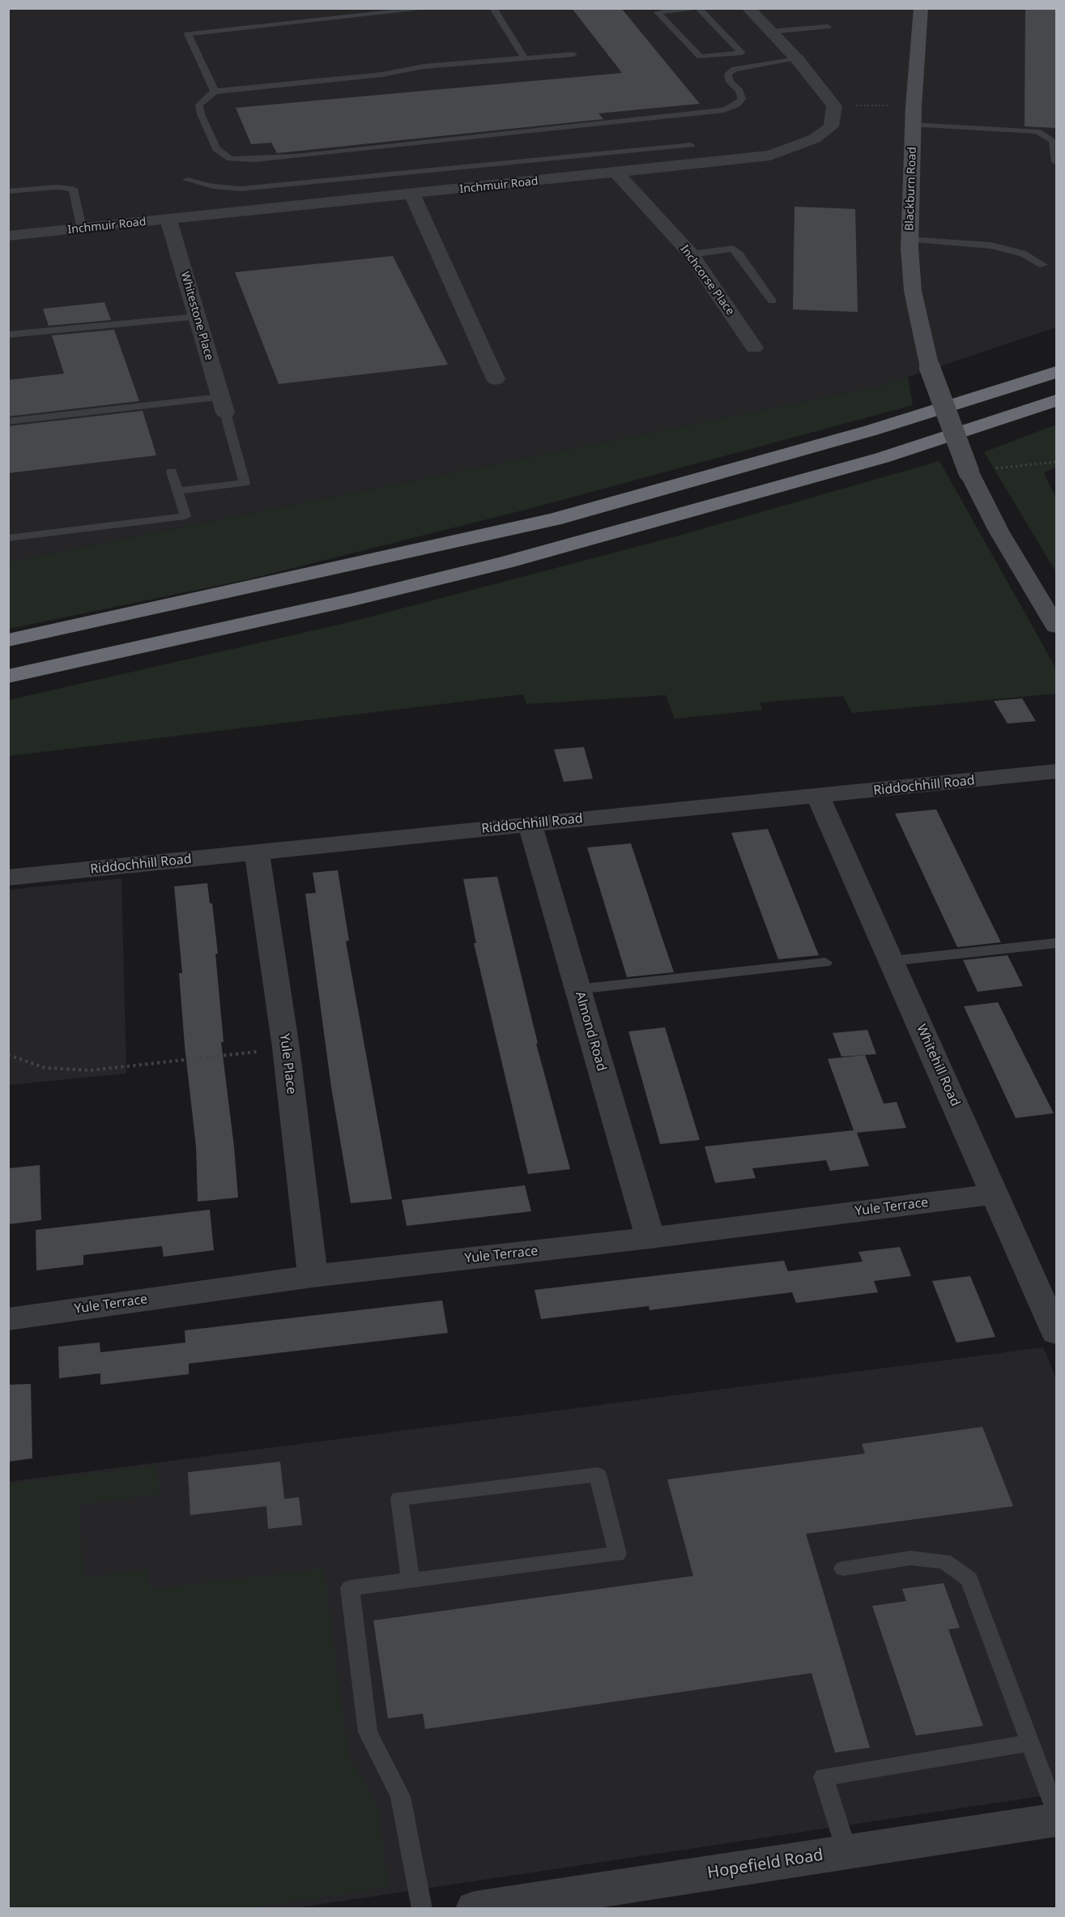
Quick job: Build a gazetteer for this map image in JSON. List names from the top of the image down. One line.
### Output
{"streets":{"main road":["Blackburn Road"],"street":["Inchmuir Road","Inchcorse Place","Whitestone Place","Riddochhill Road","Almond Road","Yule Place","Whitehill Road","Yule Terrace","Hopefield Road"]},"crossings":[["Inchmuir Road","Inchcorse Place"],["Inchmuir Road","Whitestone Place"],["Riddochhill Road","Almond Road"],["Riddochhill Road","Yule Place"],["Riddochhill Road","Whitehill Road"],["Almond Road","Yule Terrace"],["Yule Place","Yule Terrace"],["Whitehill Road","Yule Terrace"]]}
